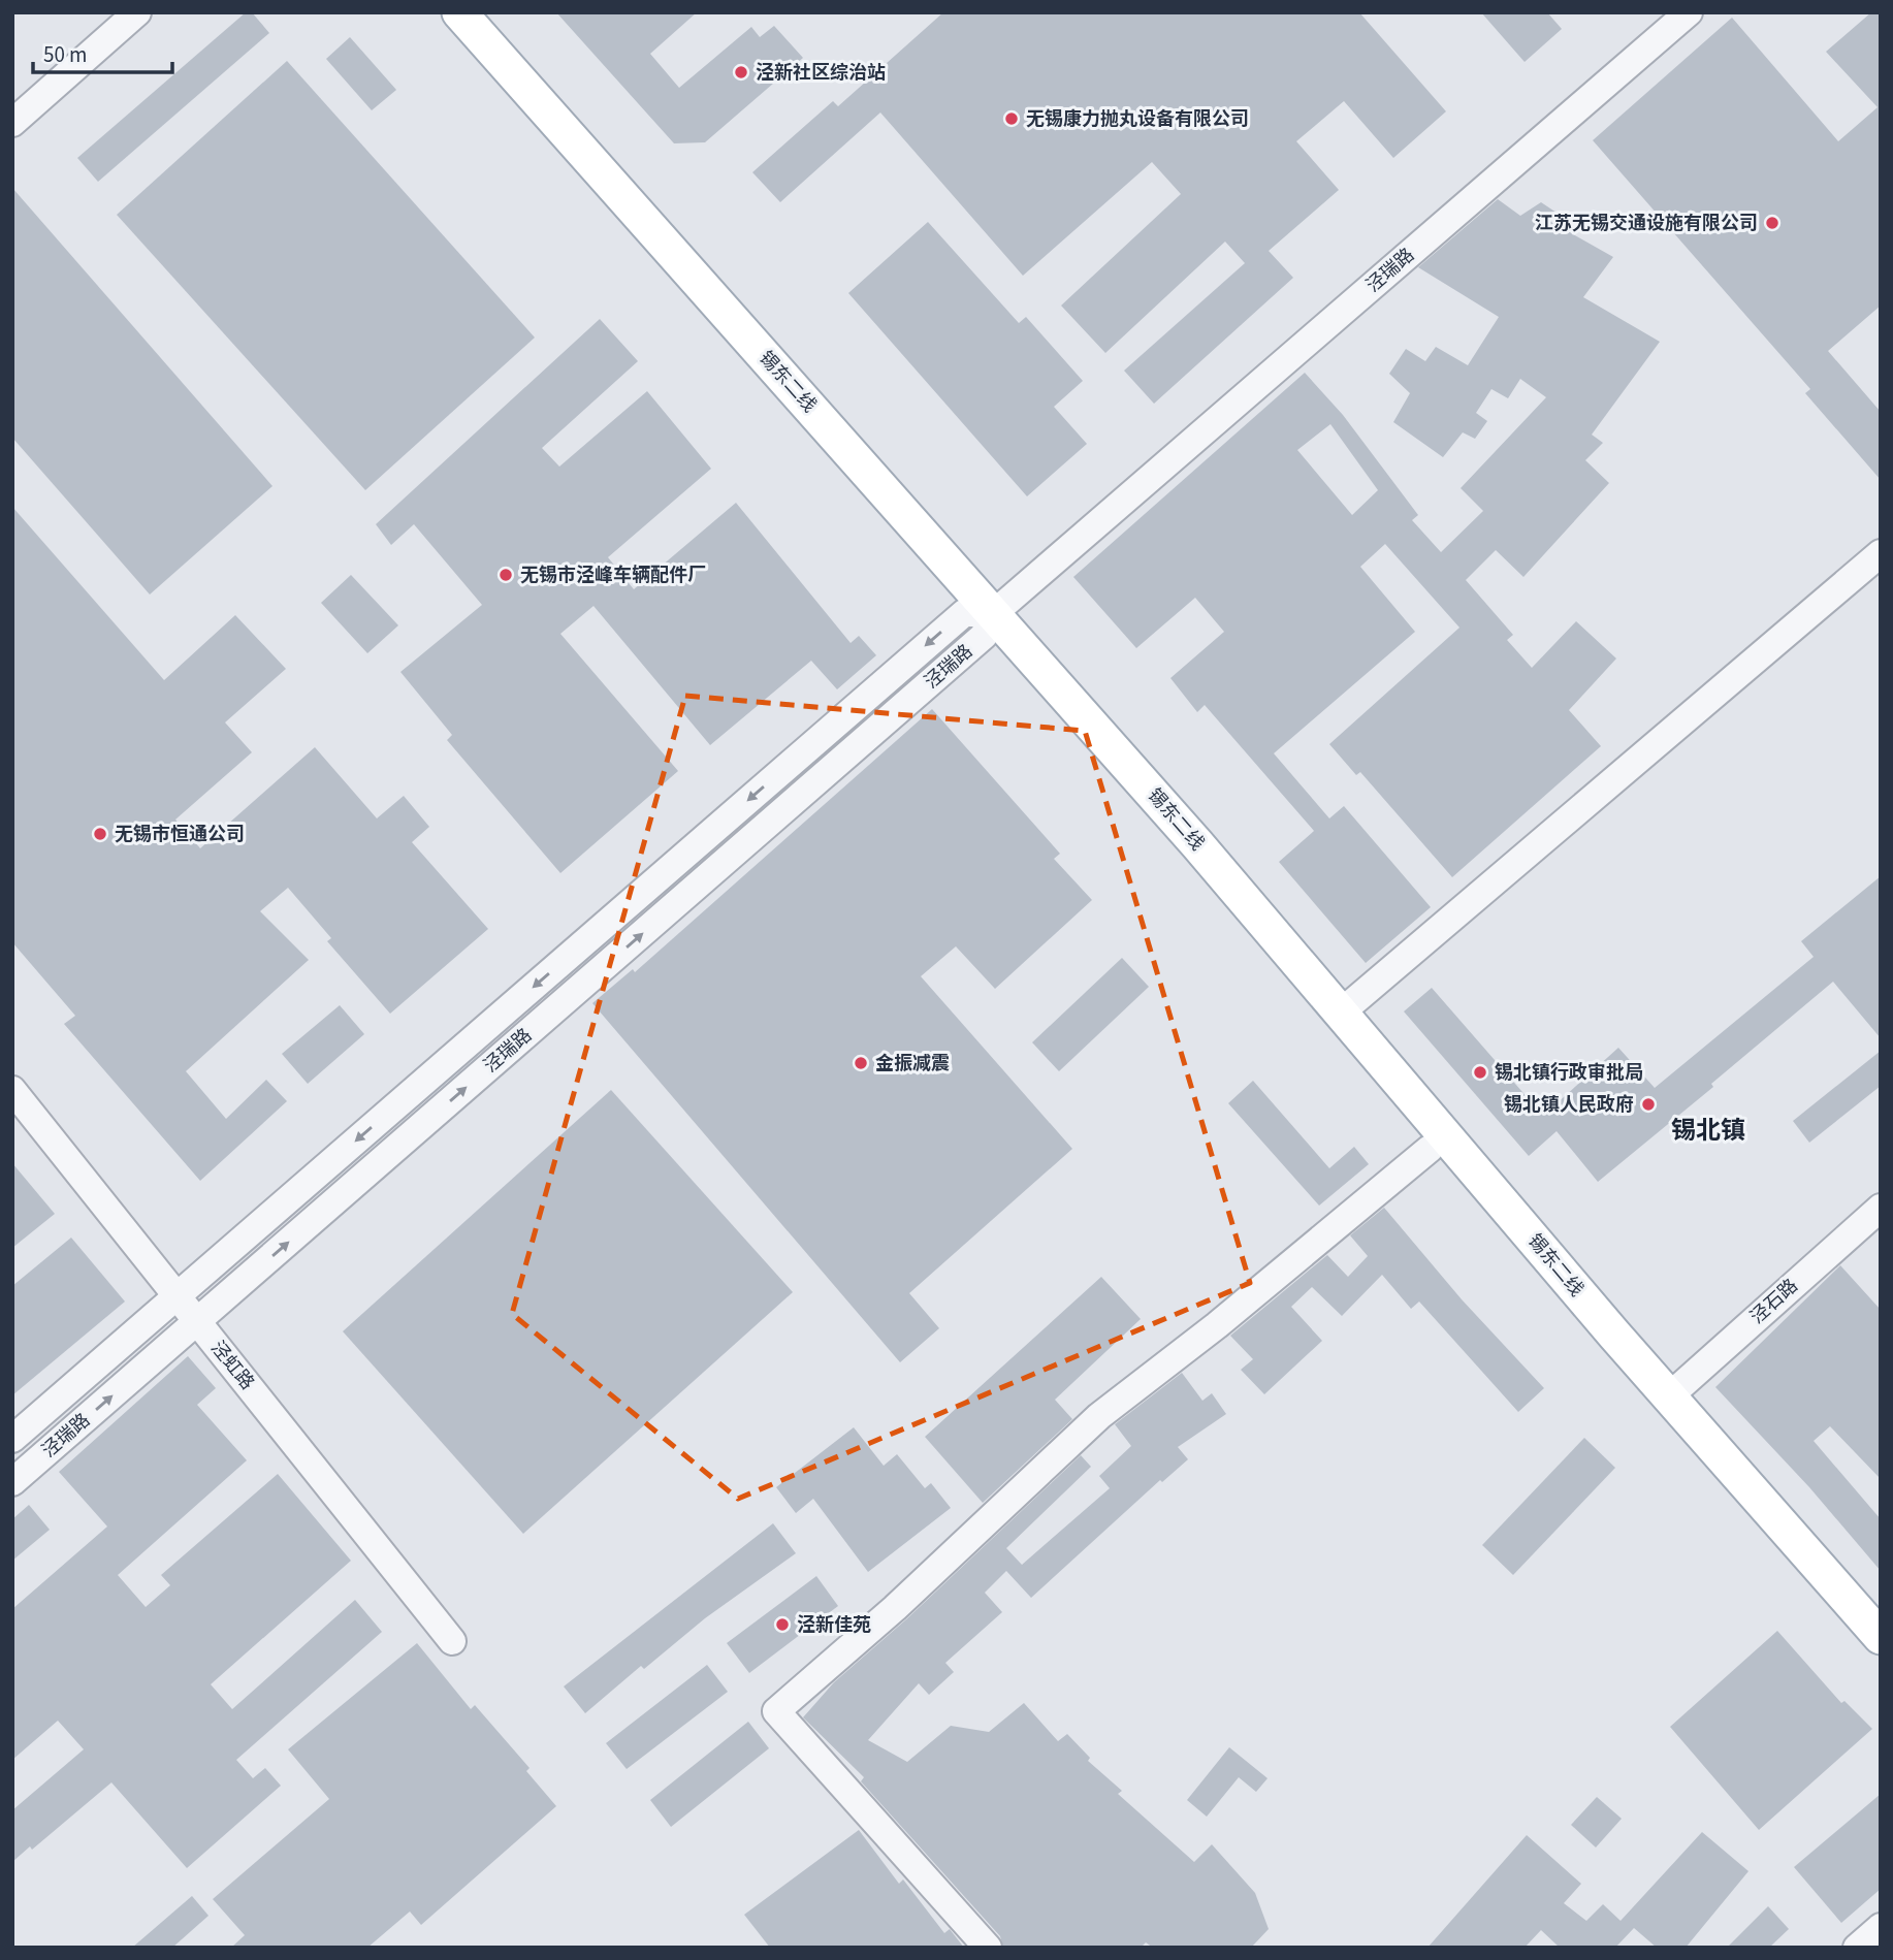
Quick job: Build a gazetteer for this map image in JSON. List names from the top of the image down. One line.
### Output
{"streets":{"main road":["锡东二线"],"street":["泾瑞路","泾石路","泾虹路"]},"crossings":[["泾瑞路","锡东二线"],["泾瑞路","泾虹路"],["锡东二线","泾石路"]],"districts":["锡北镇"],"places":["泾新社区综治站","无锡康力抛丸设备有限公司","江苏无锡交通设施有限公司","无锡市泾峰车辆配件厂","无锡市恒通公司","金振减震","锡北镇行政审批局","锡北镇人民政府","泾新佳苑"],"scale_bar":"50 m"}
